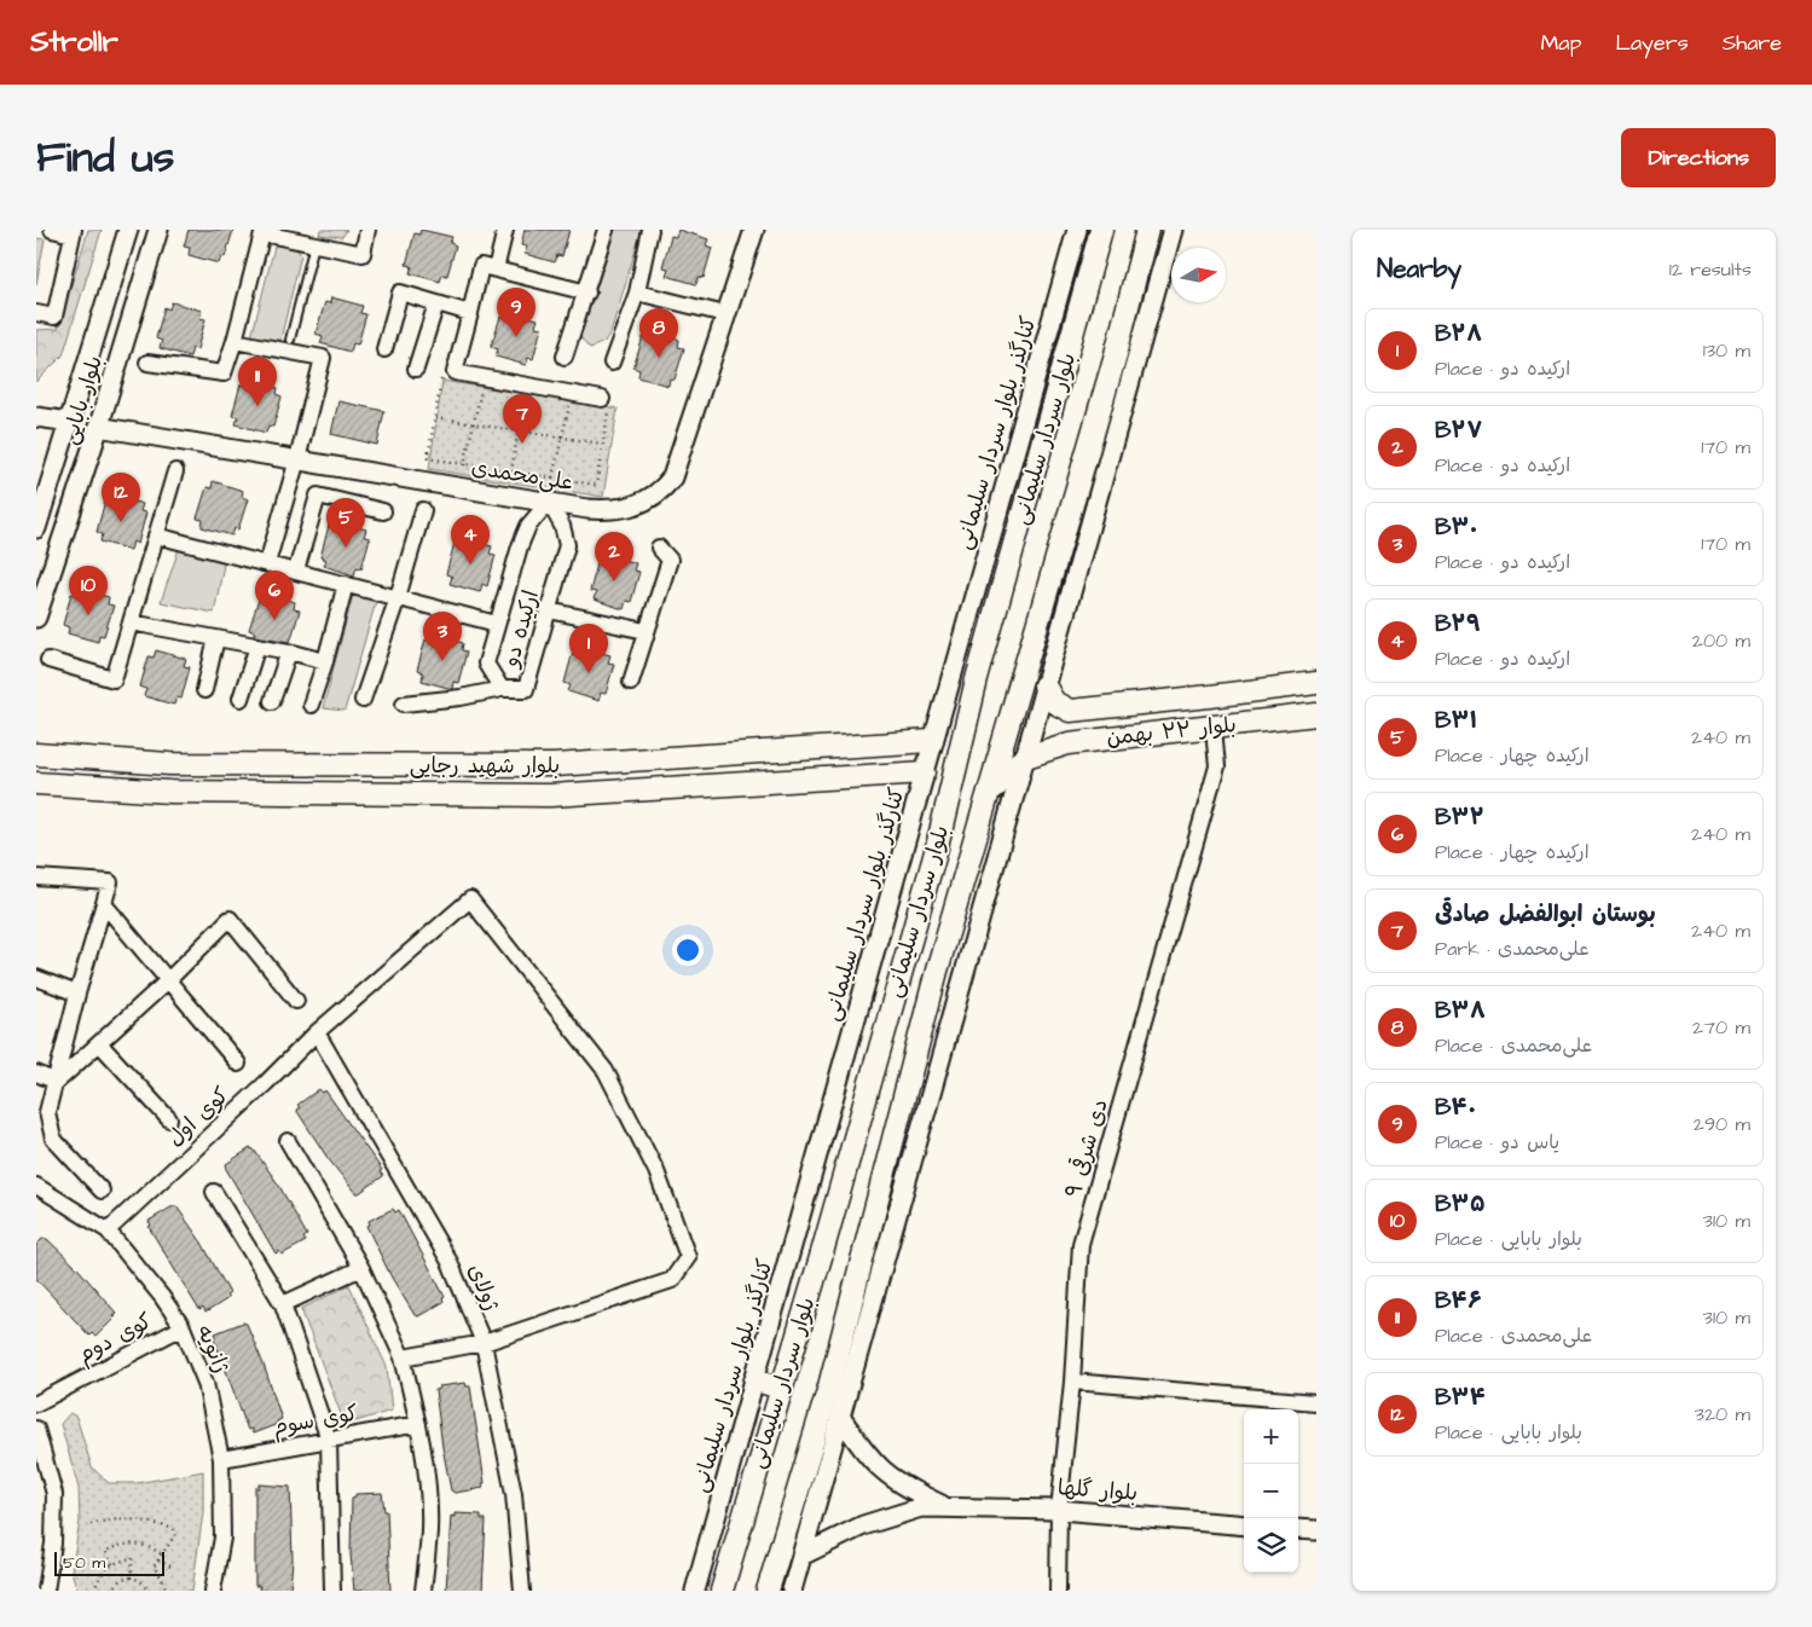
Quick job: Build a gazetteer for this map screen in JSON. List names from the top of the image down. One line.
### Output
{"streets":{"main road":["بلوار سردار سلیمانی","بلوار ۲۲ بهمن","بلوار شهید رجایی"],"street":["بلوار بابایی","کنارگذر بلوار سردار سلیمانی","علی‌محمدی","ارکیده دو","کوی اول","۹ دی شرقی","ژولای","کوی دوم","ژانویه","کوی سوم","بلوار گلها"]},"crossings":[["بلوار بابایی","علی‌محمدی"],["کنارگذر بلوار سردار سلیمانی","بلوار شهید رجایی"],["علی‌محمدی","ارکیده دو"],["بلوار ۲۲ بهمن","۹ دی شرقی"],["کوی اول","ژولای"],["کوی اول","ژانویه"],["۹ دی شرقی","بلوار گلها"],["کوی دوم","ژانویه"],["ژانویه","کوی سوم"]],"scale_bar":"50 m","north":"right","page":{"header":"Strollr","nav":["Map","Layers","Share"],"title":"Find us","buttons":"Directions","heading":["Nearby","12 results"],"pins":["9","8","11","7","12","5","4","2","10","6","3","1"],"list":[{"mark":"1","name":"B۲۸","note":"Place · ارکیده دو","value":"130 m"},{"mark":"2","name":"B۲۷","note":"Place · ارکیده دو","value":"170 m"},{"mark":"3","name":"B۳۰","note":"Place · ارکیده دو","value":"170 m"},{"mark":"4","name":"B۲۹","note":"Place · ارکیده دو","value":"200 m"},{"mark":"5","name":"B۳۱","note":"Place · ارکیده چهار","value":"240 m"},{"mark":"6","name":"B۳۲","note":"Place · ارکیده چهار","value":"240 m"},{"mark":"7","name":"بوستان ابوالفضل صادقی","note":"Park · علی‌محمدی","value":"240 m"},{"mark":"8","name":"B۳۸","note":"Place · علی‌محمدی","value":"270 m"},{"mark":"9","name":"B۴۰","note":"Place · یاس دو","value":"290 m"},{"mark":"10","name":"B۳۵","note":"Place · بلوار بابایی","value":"310 m"},{"mark":"11","name":"B۴۶","note":"Place · علی‌محمدی","value":"310 m"},{"mark":"12","name":"B۳۴","note":"Place · بلوار بابایی","value":"320 m"}],"map_buttons":["+","−"],"scale":"50 m"}}
